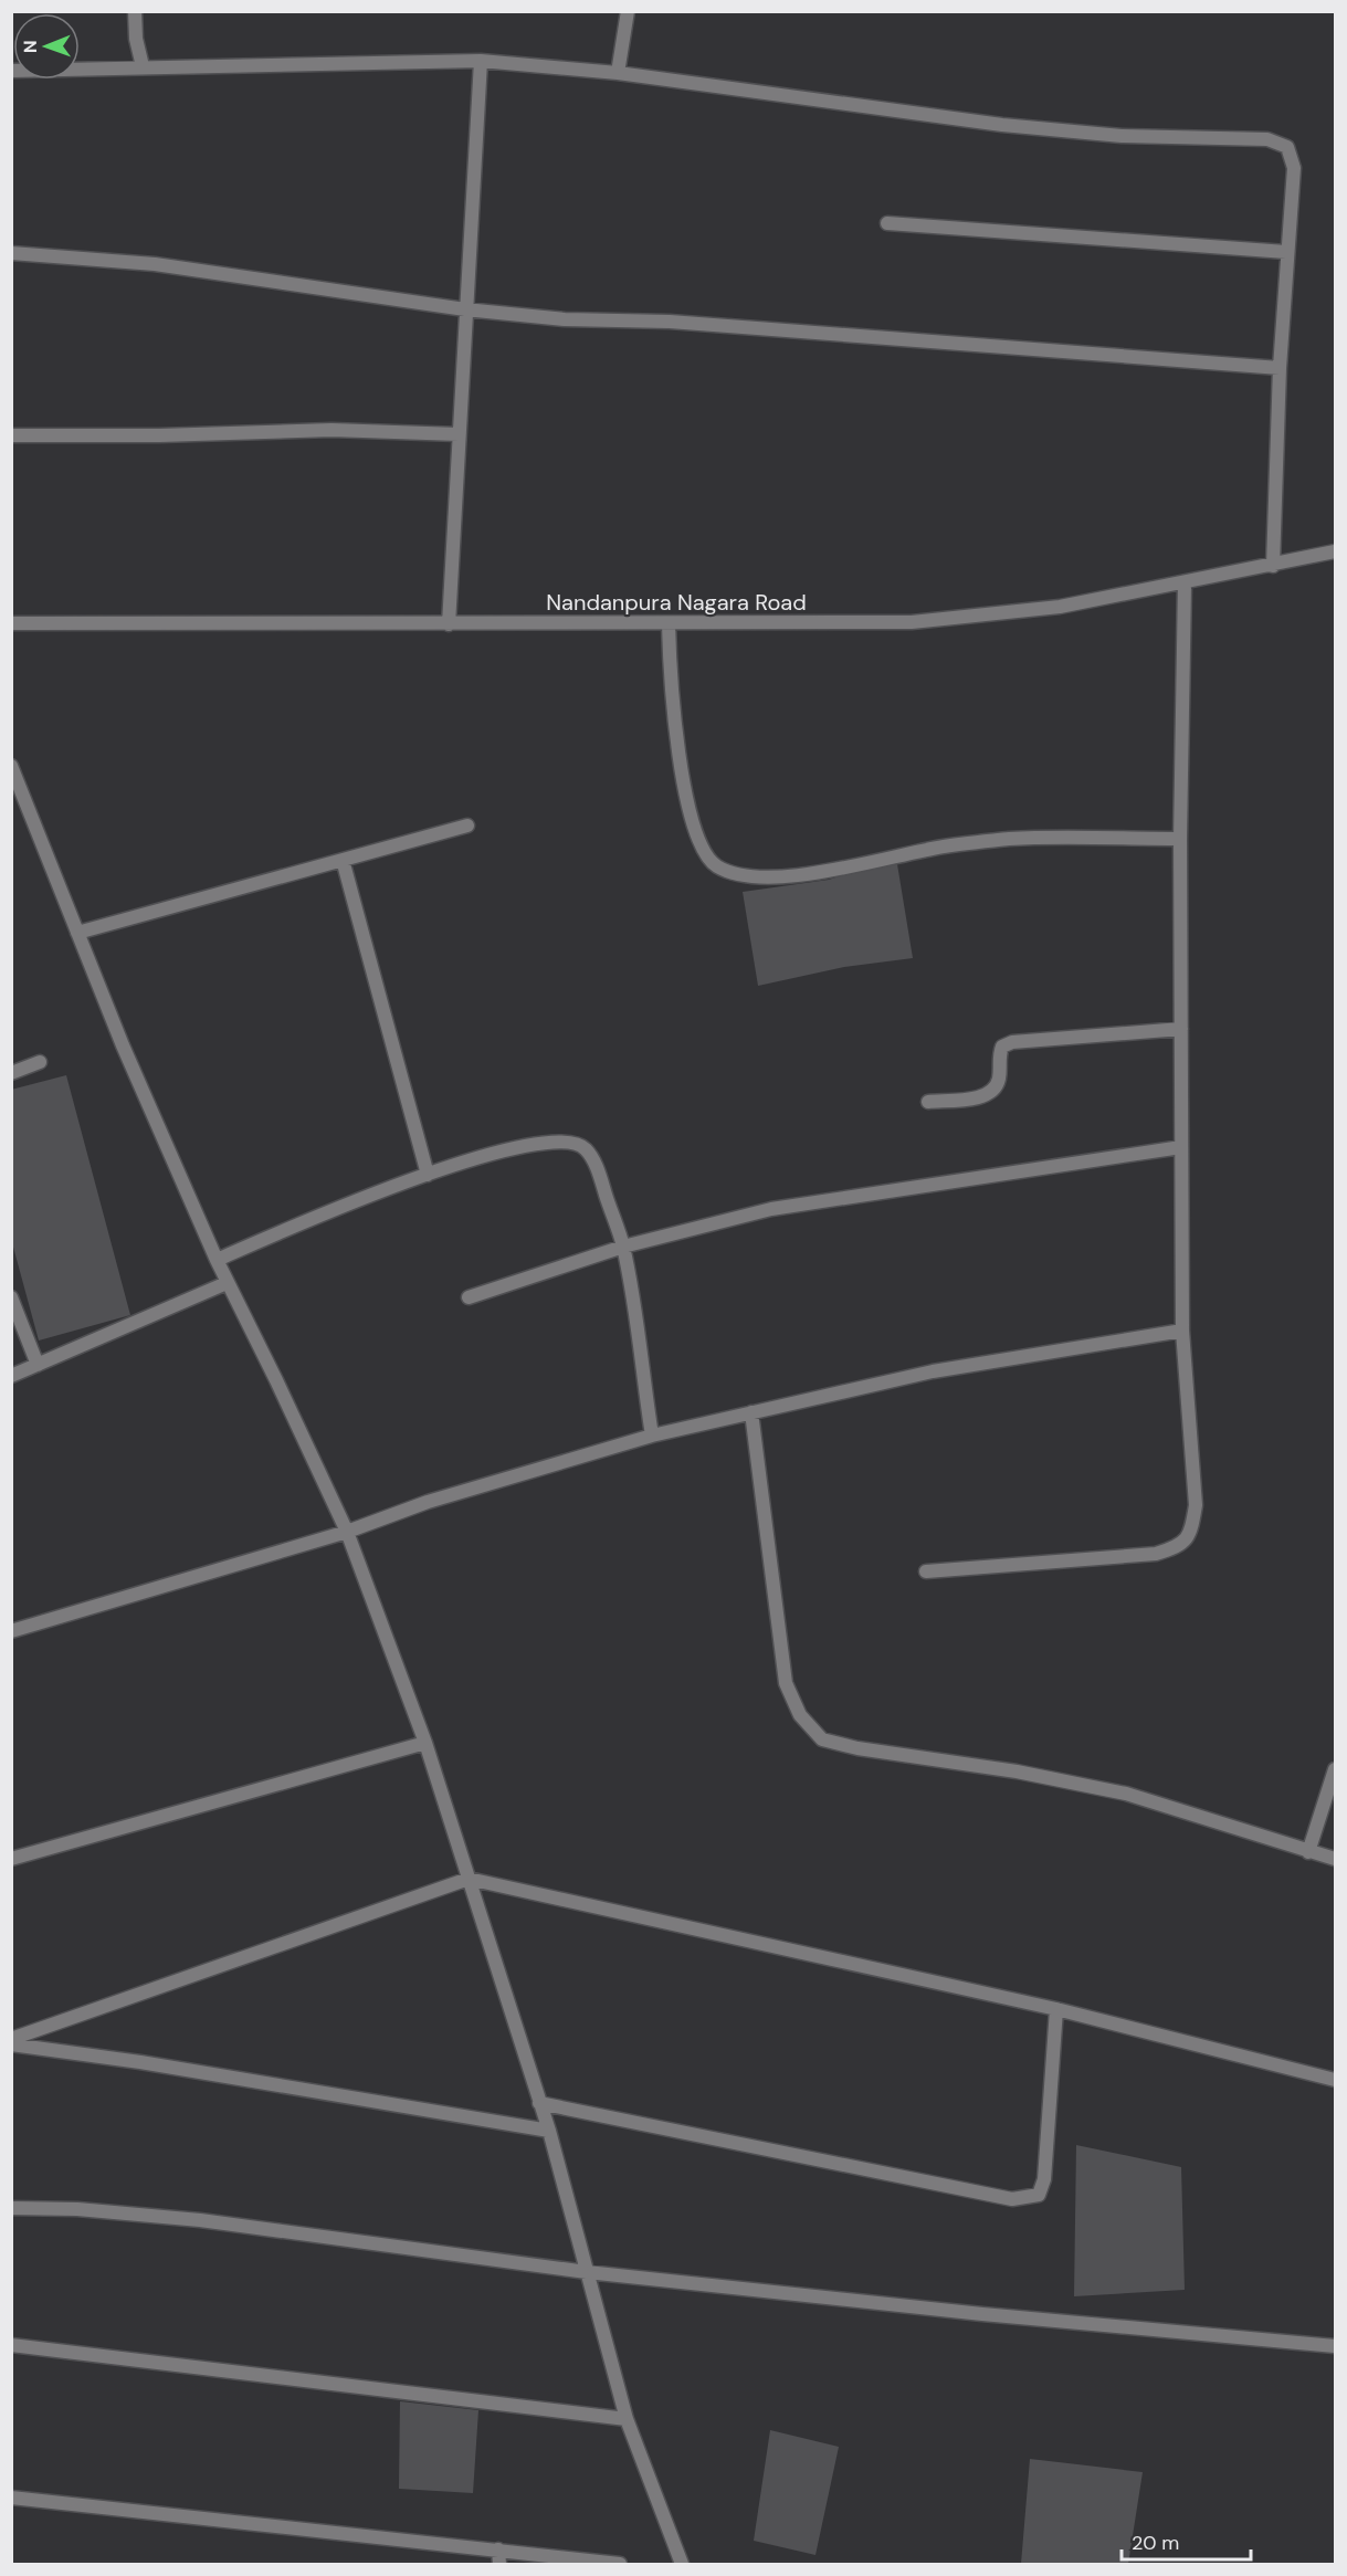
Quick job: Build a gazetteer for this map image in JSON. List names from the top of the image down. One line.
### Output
{"streets":{"street":["Nandanpura Nagara Road"]},"scale_bar":"20 m","north":"left"}
